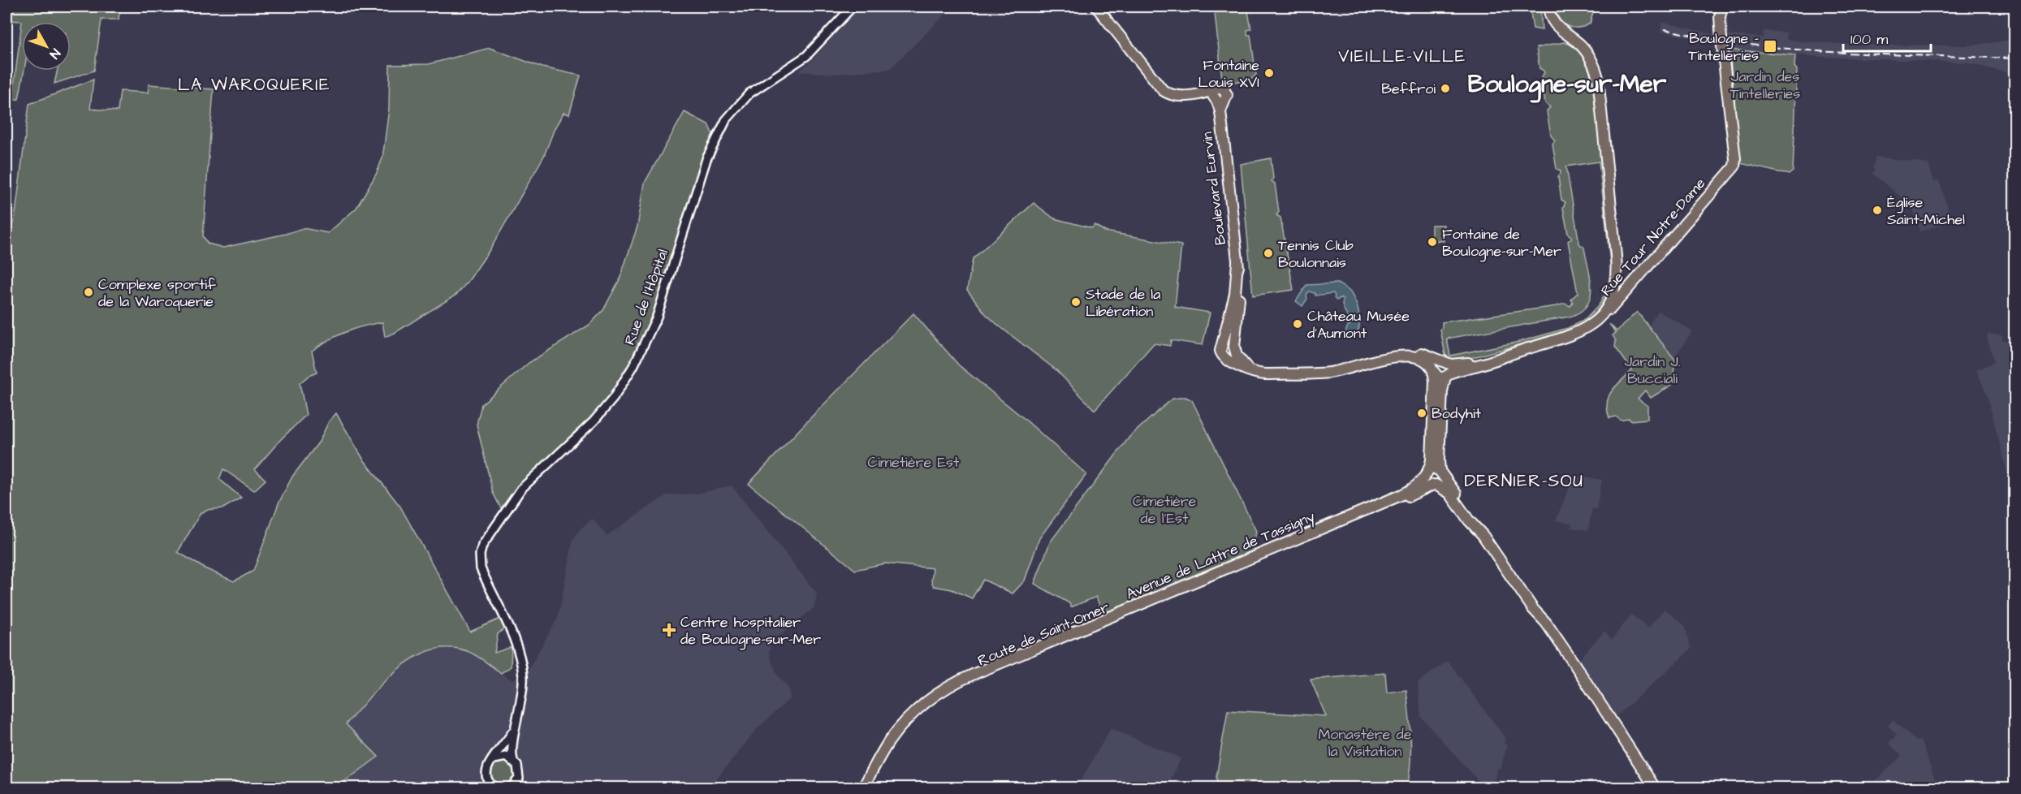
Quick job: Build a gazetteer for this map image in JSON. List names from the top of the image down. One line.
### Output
{"streets":{"main road":["Boulevard Eurvin","Rue Tour Notre-Dame","Avenue de Lattre de Tassigny","Route de Saint-Omer"],"street":["Rue de l'Hôpital"]},"crossings":[["Avenue de Lattre de Tassigny","Route de Saint-Omer"]],"districts":["VIEILLE-VILLE","LA WAROQUERIE","Boulogne-sur-Mer","DERNIER-SOU"],"parks":["Jardin des Tintelleries","Jardin J. Bucciali","Cimetière Est","Cimetière de l'Est","Monastère de la Visitation"],"places":{"transit":["Boulogne - Tintelleries"],"other":["Fontaine Louis XVI","Beffroi","Église Saint-Michel","Fontaine de Boulogne-sur-Mer","Tennis Club Boulonnais","Complexe sportif de la Waroquerie","Stade de la Libération","Château Musée d'Aumont","Bodyhit"],"health":["Centre hospitalier de Boulogne-sur-Mer"]},"scale_bar":"100 m","north":"bottom right"}
